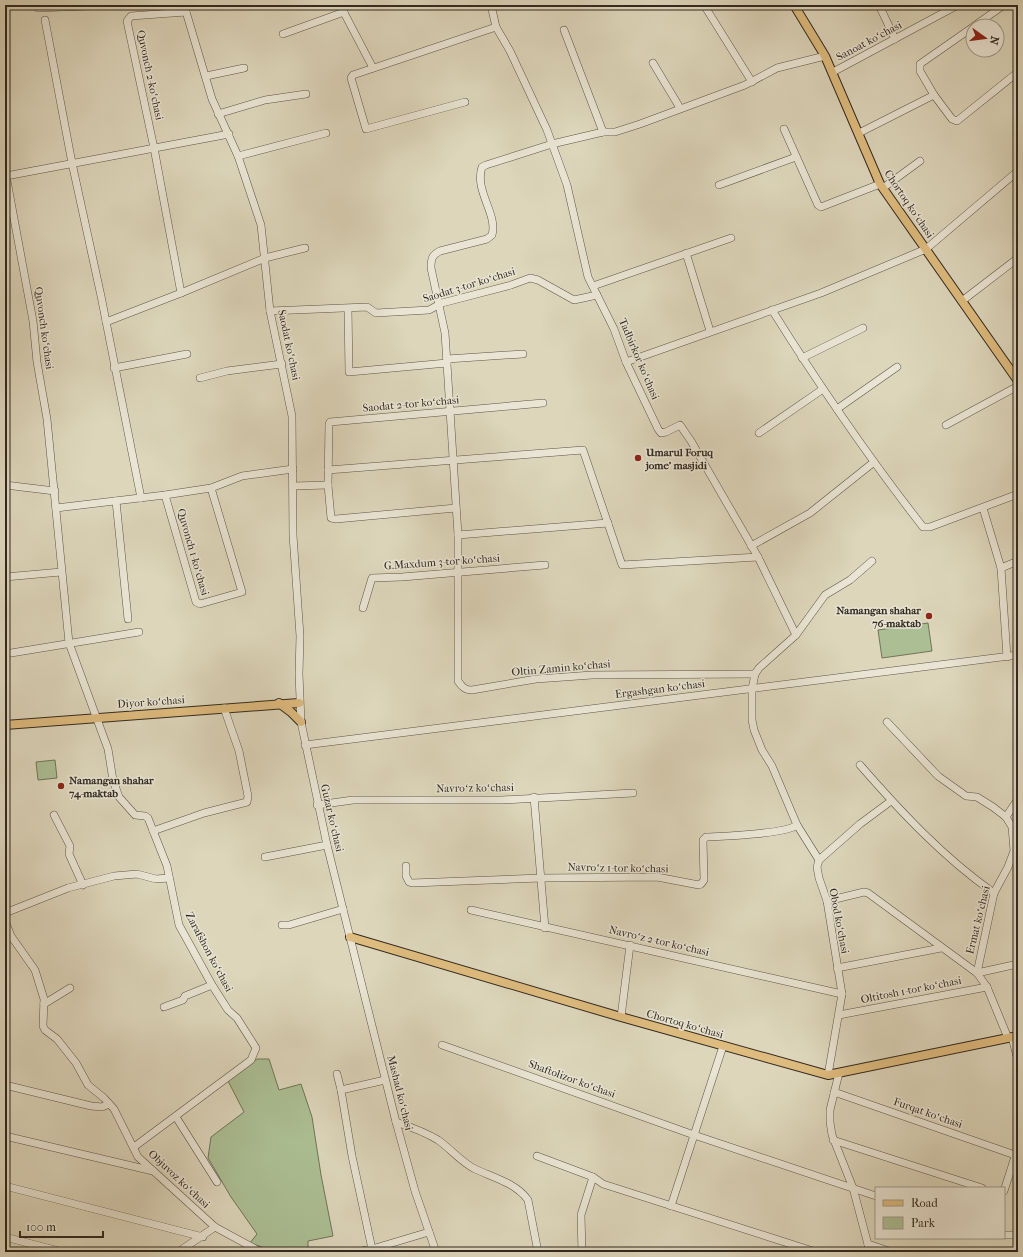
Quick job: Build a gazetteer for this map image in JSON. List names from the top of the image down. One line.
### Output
{"streets":{"main road":["Chortoq koʻchasi","Diyor koʻchasi"],"street":["Sanoat koʻchasi","Quvonch 2-koʻchasi","Saodat 3-tor koʻchasi","Quvonch koʻchasi","Saodat koʻchasi","Tadbirkor koʻchasi","Saodat 2-tor koʻchasi","Quvonch 1-koʻchasi","G.Maxdum 3-tor koʻchasi","Oltin Zamin koʻchasi","Ergashgan koʻchasi","Navroʻz koʻchasi","Guzar koʻchasi","Navroʻz 1-tor koʻchasi","Ermat koʻchasi","Obod koʻchasi","Navroʻz 2-tor koʻchasi","Zarafshon koʻchasi","Oltitosh 1-tor koʻchasi","Shaftolizor koʻchasi","Mashad koʻchasi","Furqat koʻchasi","Objuvoz koʻchasi"]},"crossings":[["Sanoat koʻchasi","Chortoq koʻchasi"],["Quvonch 2-koʻchasi","Saodat koʻchasi"],["Chortoq koʻchasi","Guzar koʻchasi"],["Chortoq koʻchasi","Obod koʻchasi"],["Chortoq koʻchasi","Mashad koʻchasi"],["Saodat 3-tor koʻchasi","Saodat koʻchasi"],["Saodat 3-tor koʻchasi","Tadbirkor koʻchasi"],["Saodat 3-tor koʻchasi","Oltin Zamin koʻchasi"],["Saodat koʻchasi","Quvonch 1-koʻchasi"],["Saodat koʻchasi","Diyor koʻchasi"],["Saodat koʻchasi","Guzar koʻchasi"],["Tadbirkor koʻchasi","Oltin Zamin koʻchasi"],["Saodat 2-tor koʻchasi","Oltin Zamin koʻchasi"],["G.Maxdum 3-tor koʻchasi","Oltin Zamin koʻchasi"],["Ergashgan koʻchasi","Guzar koʻchasi"],["Diyor koʻchasi","Guzar koʻchasi"],["Diyor koʻchasi","Zarafshon koʻchasi"],["Navroʻz koʻchasi","Guzar koʻchasi"],["Guzar koʻchasi","Mashad koʻchasi"],["Obod koʻchasi","Navroʻz 2-tor koʻchasi"],["Obod koʻchasi","Oltitosh 1-tor koʻchasi"]],"places":["Umarul Foruq jome' masjidi","Namangan shahar 76-maktab","Namangan shahar 74-maktab"],"legend":["Road","Park"],"scale_bar":"100 m","north":"right"}
